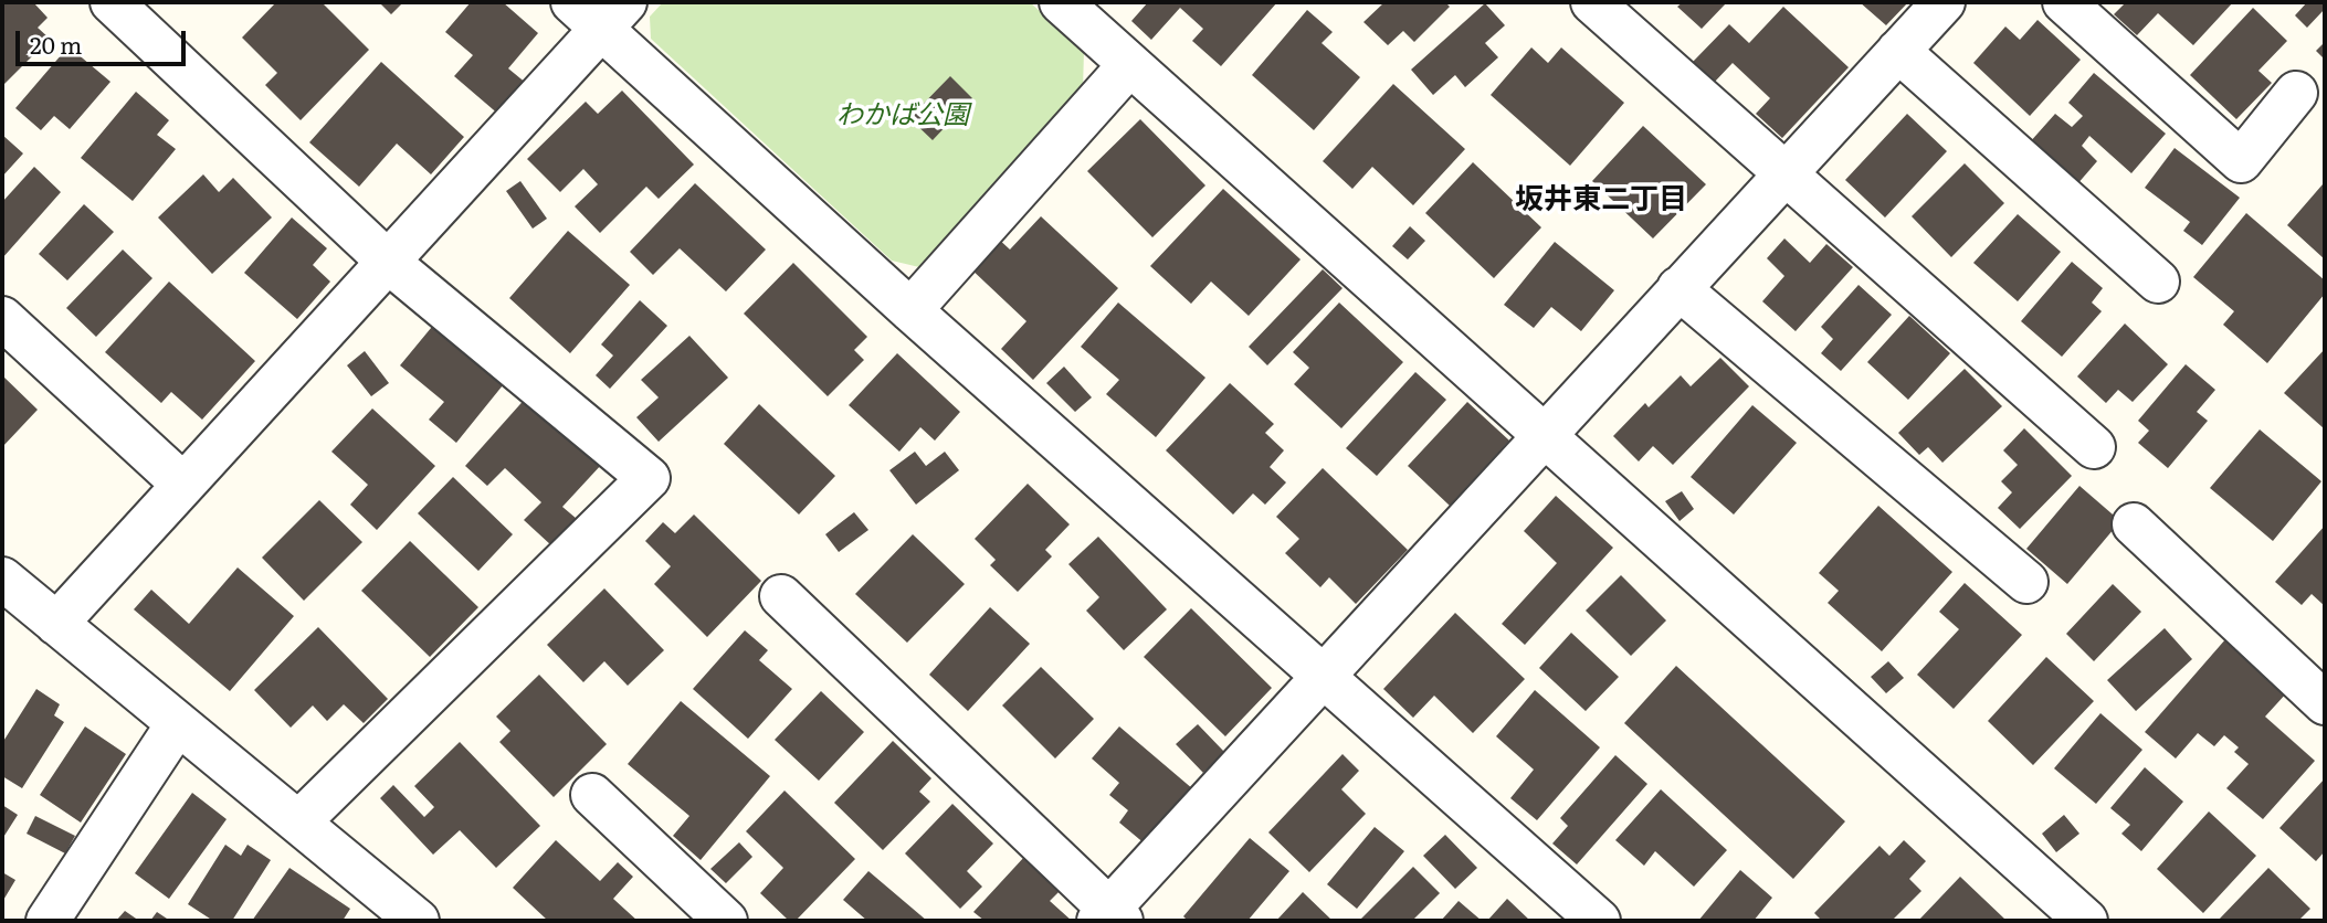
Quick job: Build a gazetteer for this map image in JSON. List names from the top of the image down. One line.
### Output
{"districts":["坂井東二丁目"],"parks":["わかば公園"],"scale_bar":"20 m"}
